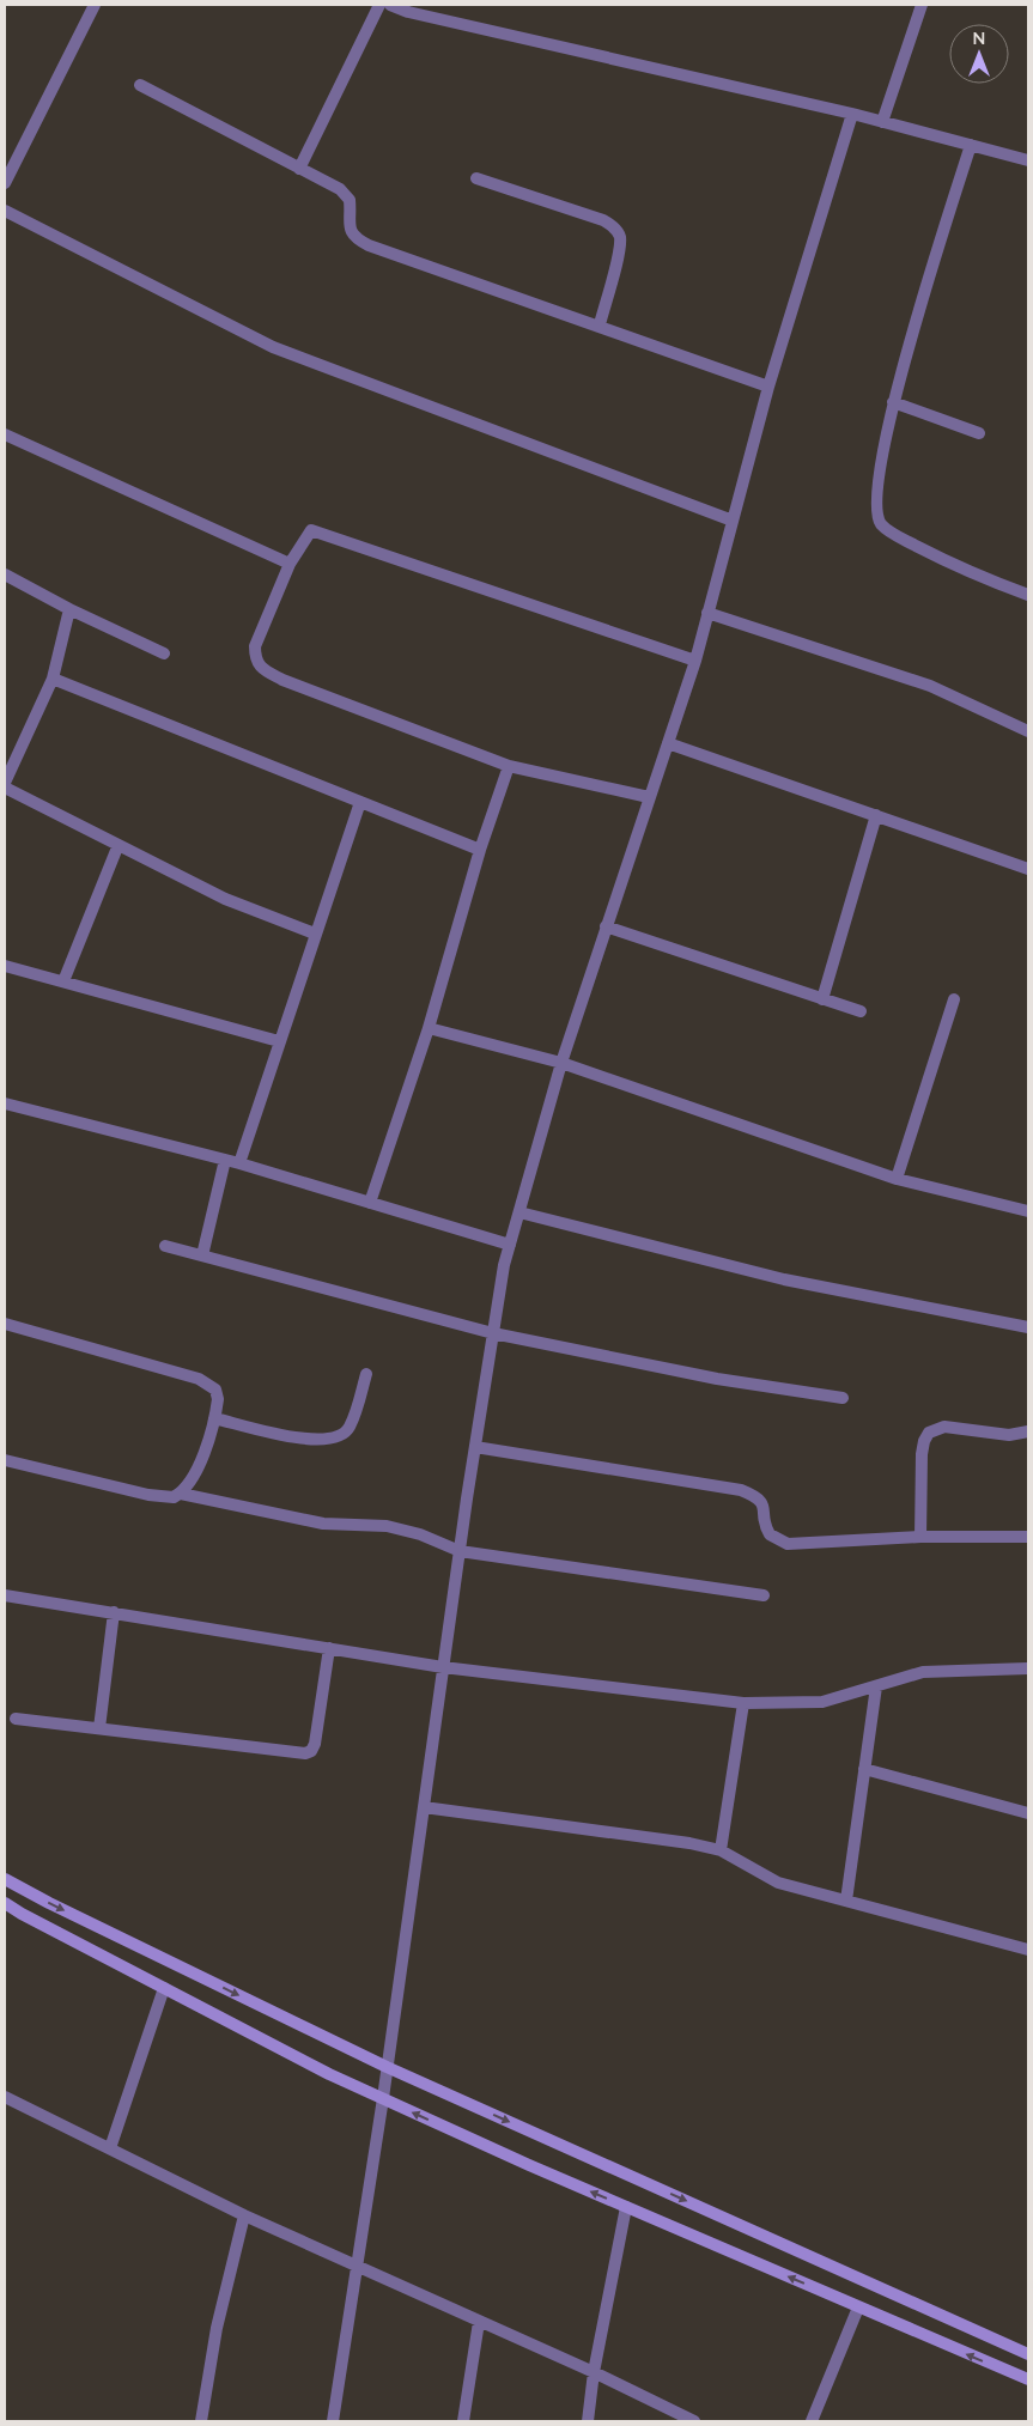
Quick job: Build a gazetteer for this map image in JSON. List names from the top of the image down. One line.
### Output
{"north":"top"}
